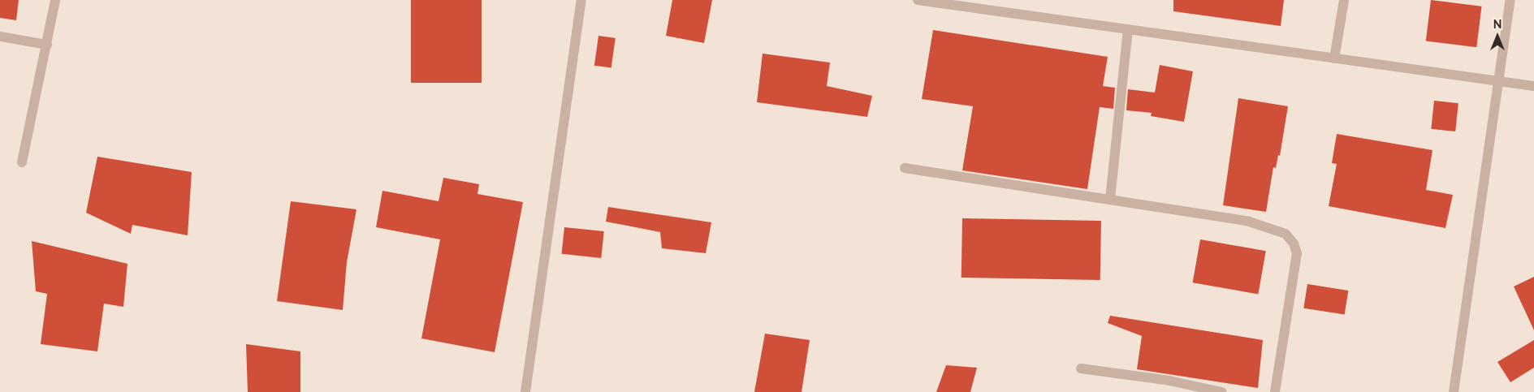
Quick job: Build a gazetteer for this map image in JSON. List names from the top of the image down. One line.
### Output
{"north":"top"}
